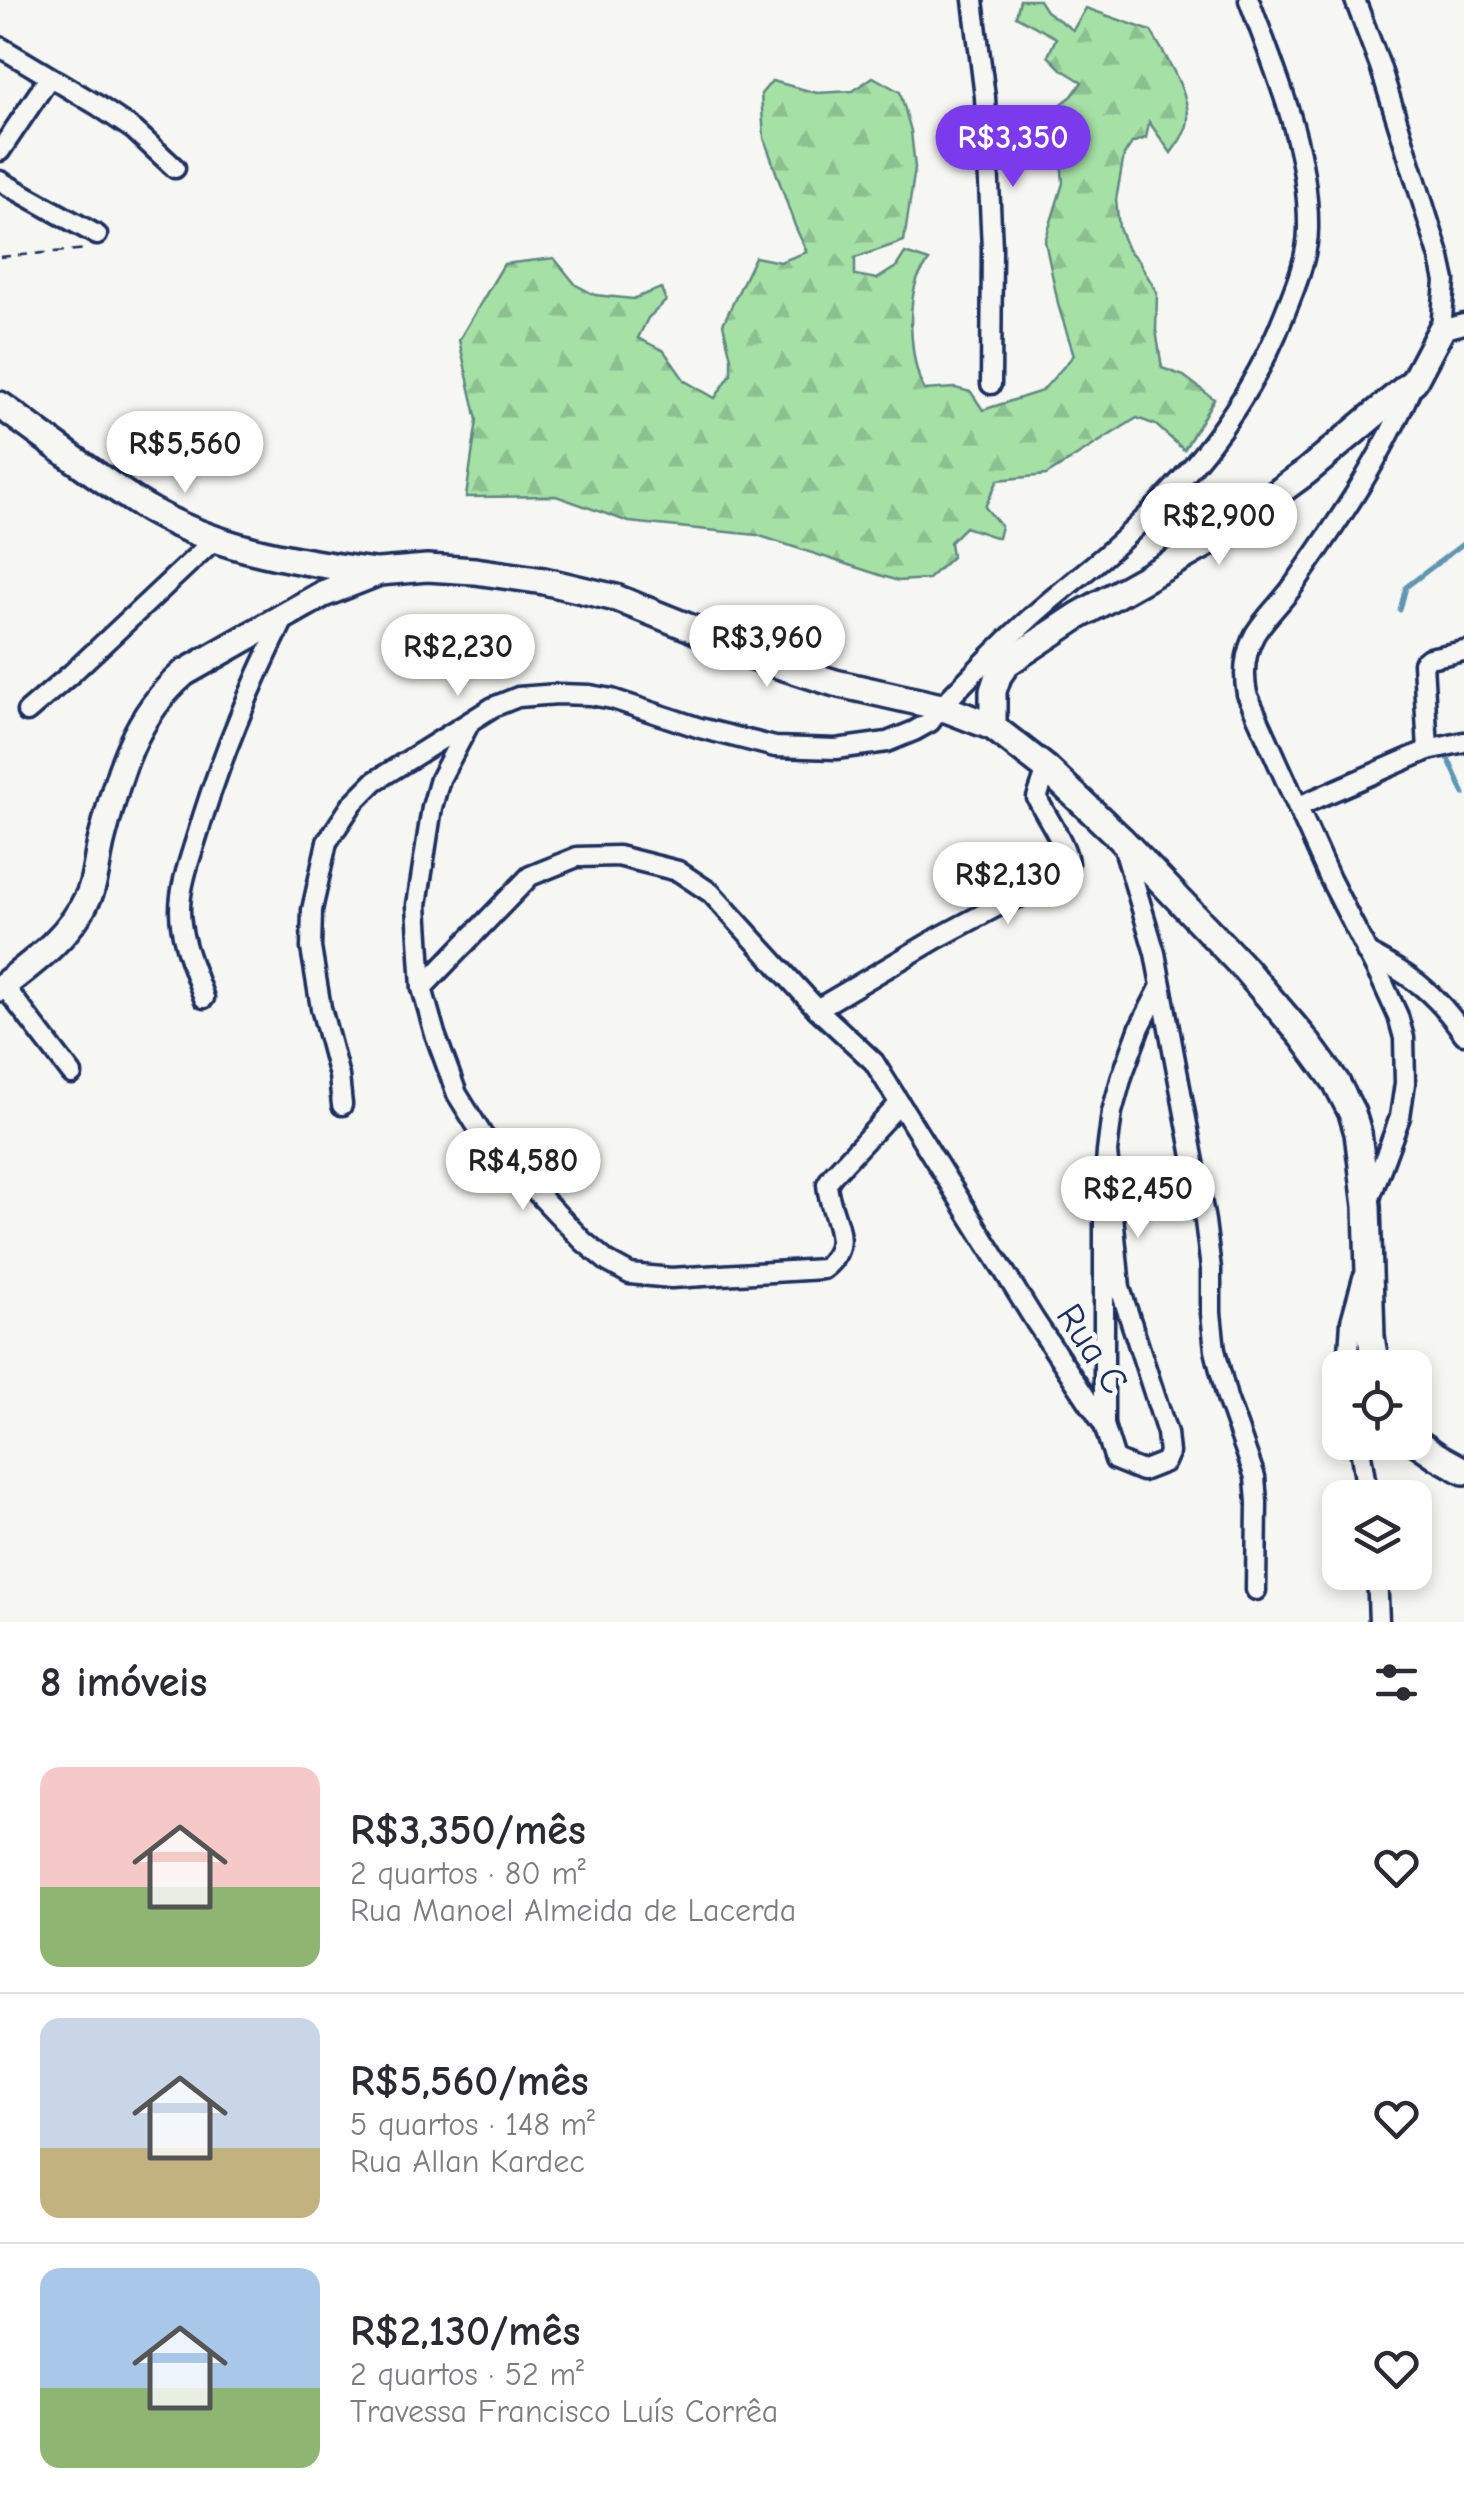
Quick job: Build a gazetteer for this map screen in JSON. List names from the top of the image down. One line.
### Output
{"streets":{"street":["Rua C"]},"page":{"price":["R$3,350","R$5,560","R$2,900","R$3,960","R$2,230","R$2,130","R$4,580","R$2,450"],"heading":"8 imóveis","list":[{"name":"R$3,350/mês","note":"2 quartos · 80 m² · Rua Manoel Almeida de Lacerda"},{"name":"R$5,560/mês","note":"5 quartos · 148 m² · Rua Allan Kardec"},{"name":"R$2,130/mês","note":"2 quartos · 52 m² · Travessa Francisco Luís Corrêa"}]}}
